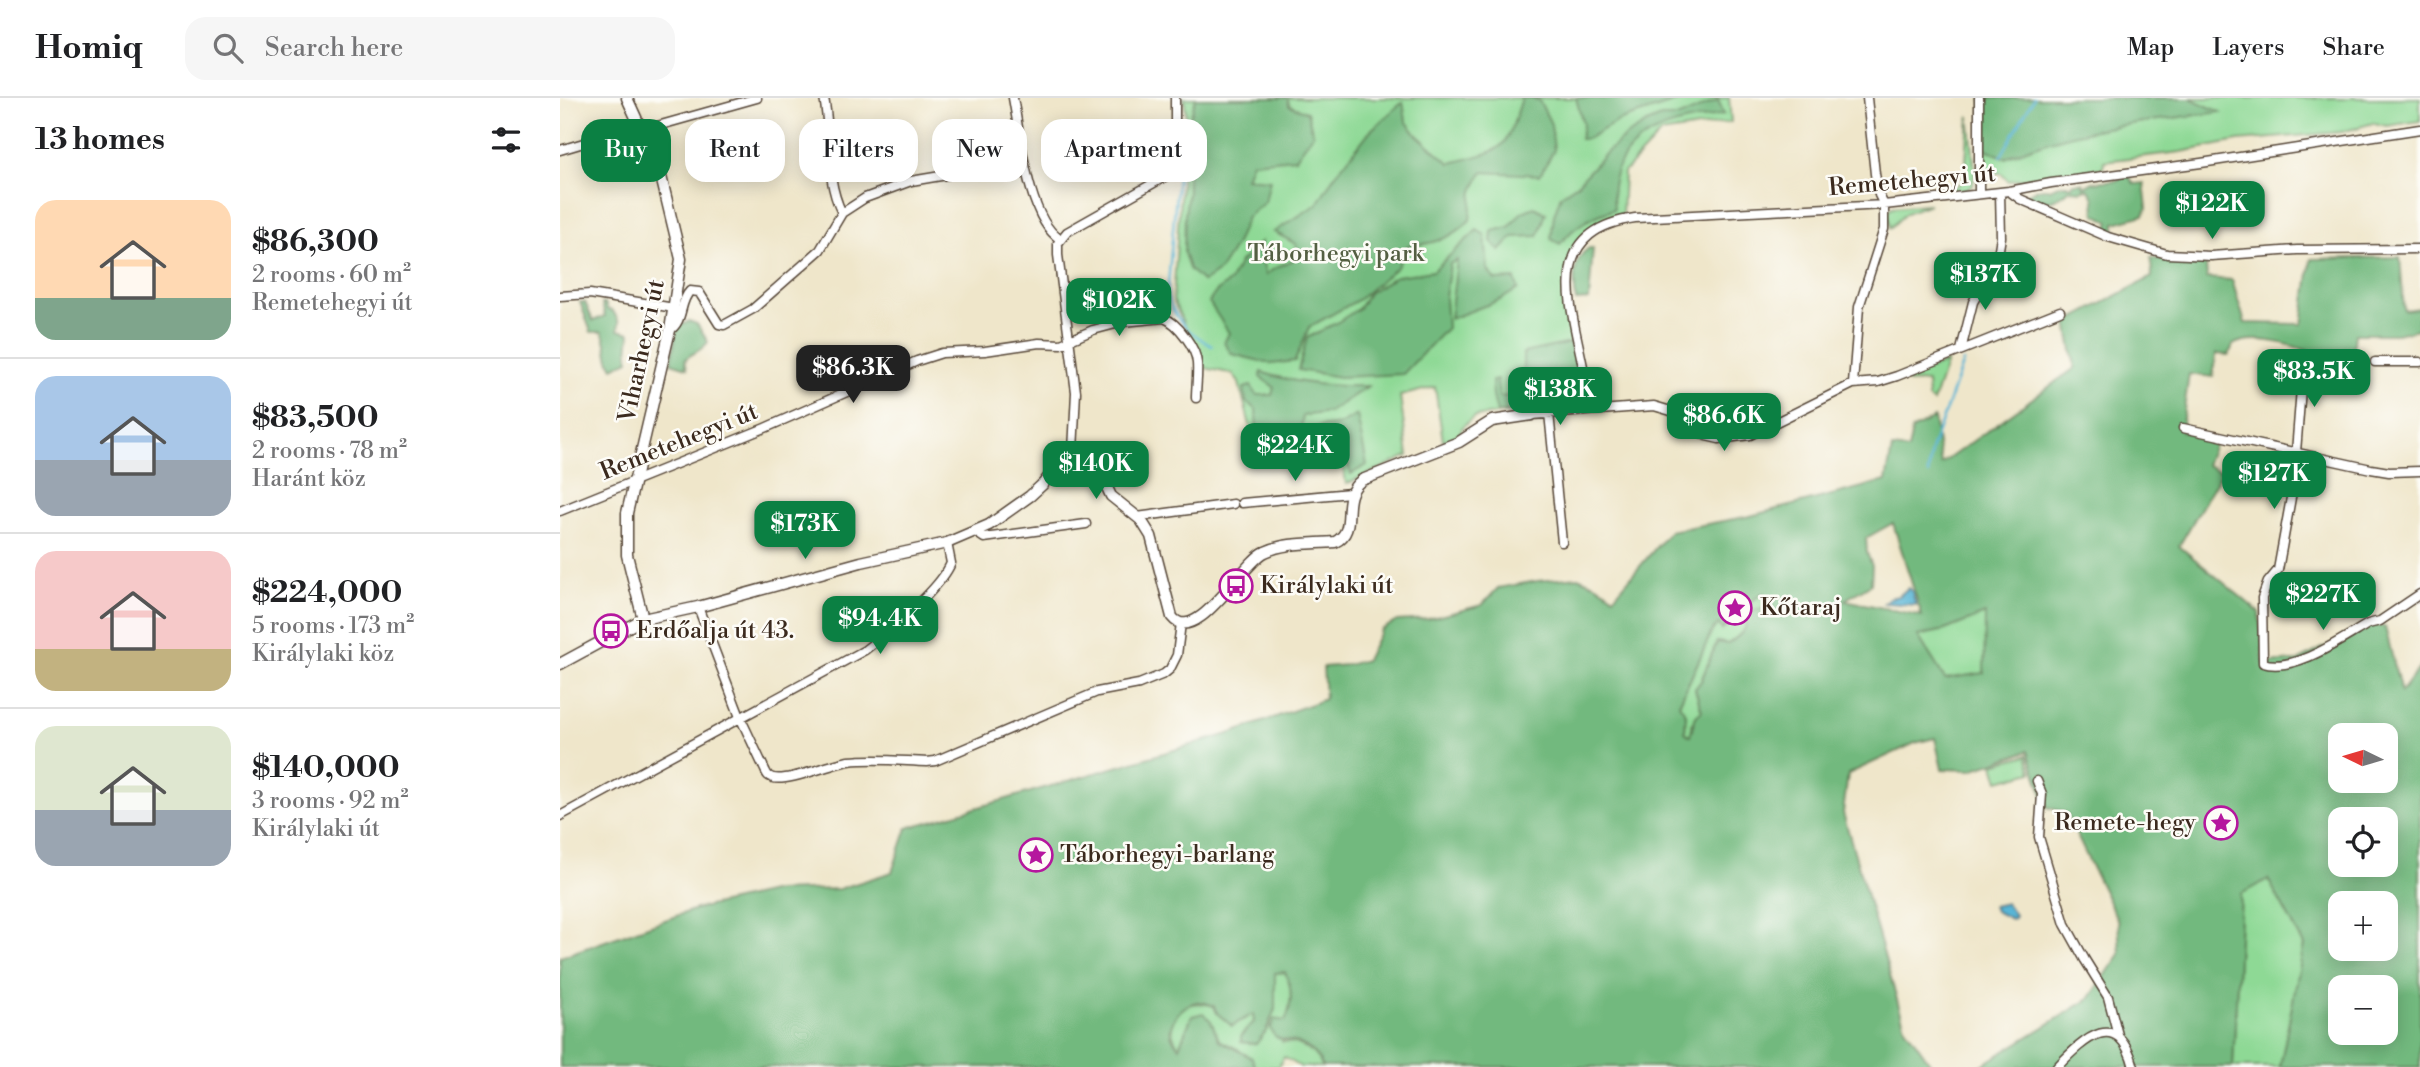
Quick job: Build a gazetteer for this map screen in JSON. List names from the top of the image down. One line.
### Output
{"streets":{"street":["Remetehegyi út","Viharhegyi út"]},"crossings":[["Remetehegyi út","Viharhegyi út"]],"parks":["Táborhegyi park"],"places":{"bus stop":["Királylaki út","Erdőalja út 43."],"place":["Kőtaraj","Remete-hegy","Táborhegyi-barlang"]},"north":"left","page":{"header":"Homiq","search":"Search here","nav":["Map","Layers","Share"],"heading":"13 homes","chip":["Buy","Rent","Filters","New","Apartment"],"price":["$122K","$137K","$102K","$86.3K","$83.5K","$138K","$86.6K","$224K","$140K","$127K","$173K","$227K","$94.4K"],"list":[{"name":"$86,300","note":"2 rooms · 60 m² · Remetehegyi út"},{"name":"$83,500","note":"2 rooms · 78 m² · Haránt köz"},{"name":"$224,000","note":"5 rooms · 173 m² · Királylaki köz"},{"name":"$140,000","note":"3 rooms · 92 m² · Királylaki út"}],"map_buttons":["+","−"]}}
